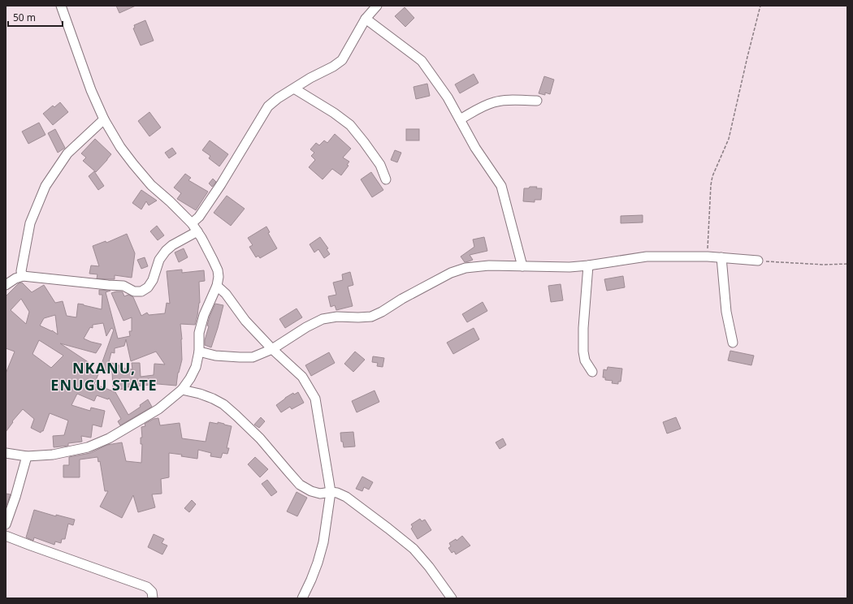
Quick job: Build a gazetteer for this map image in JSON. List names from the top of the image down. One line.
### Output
{"districts":["NKANU, ENUGU STATE"],"scale_bar":"50 m"}
